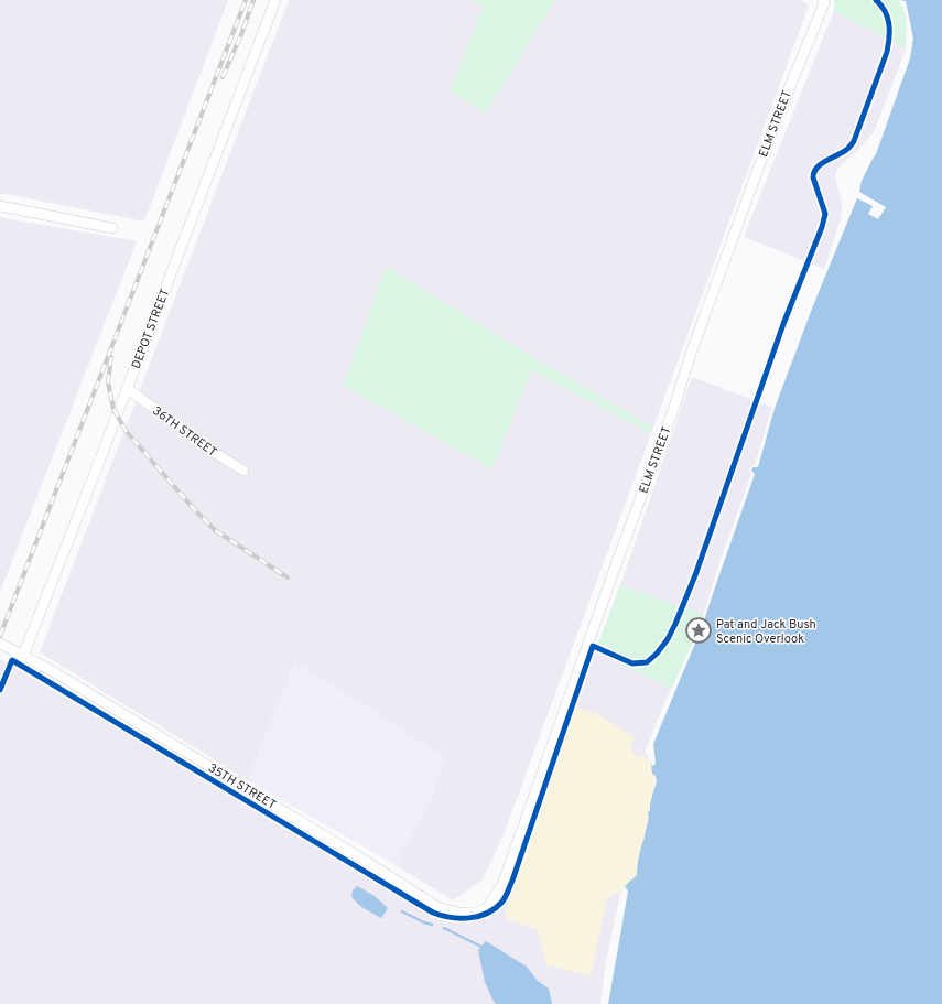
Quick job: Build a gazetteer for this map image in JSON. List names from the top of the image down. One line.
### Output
{"streets":{"street":["ELM STREET","DEPOT STREET","36TH STREET","35TH STREET"]},"crossings":[["ELM STREET","35TH STREET"],["DEPOT STREET","36TH STREET"],["DEPOT STREET","35TH STREET"]],"places":{"place":["Pat and Jack Bush Scenic Overlook"]}}
